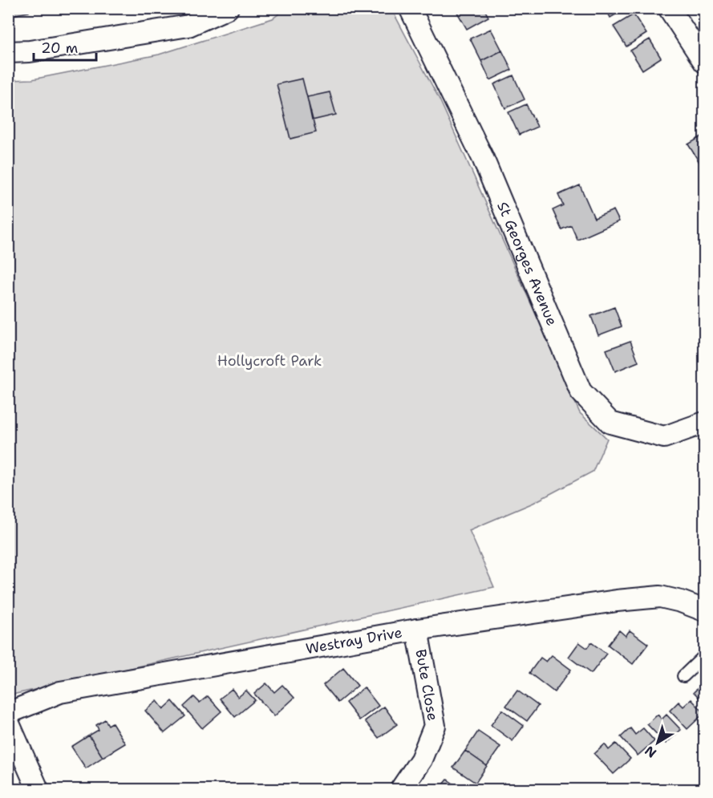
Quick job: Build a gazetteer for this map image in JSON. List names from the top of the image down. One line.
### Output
{"streets":{"street":["St Georges Avenue","Westray Drive","Bute Close"]},"crossings":[["Westray Drive","Bute Close"]],"parks":["Hollycroft Park"],"scale_bar":"20 m","north":"bottom left"}
